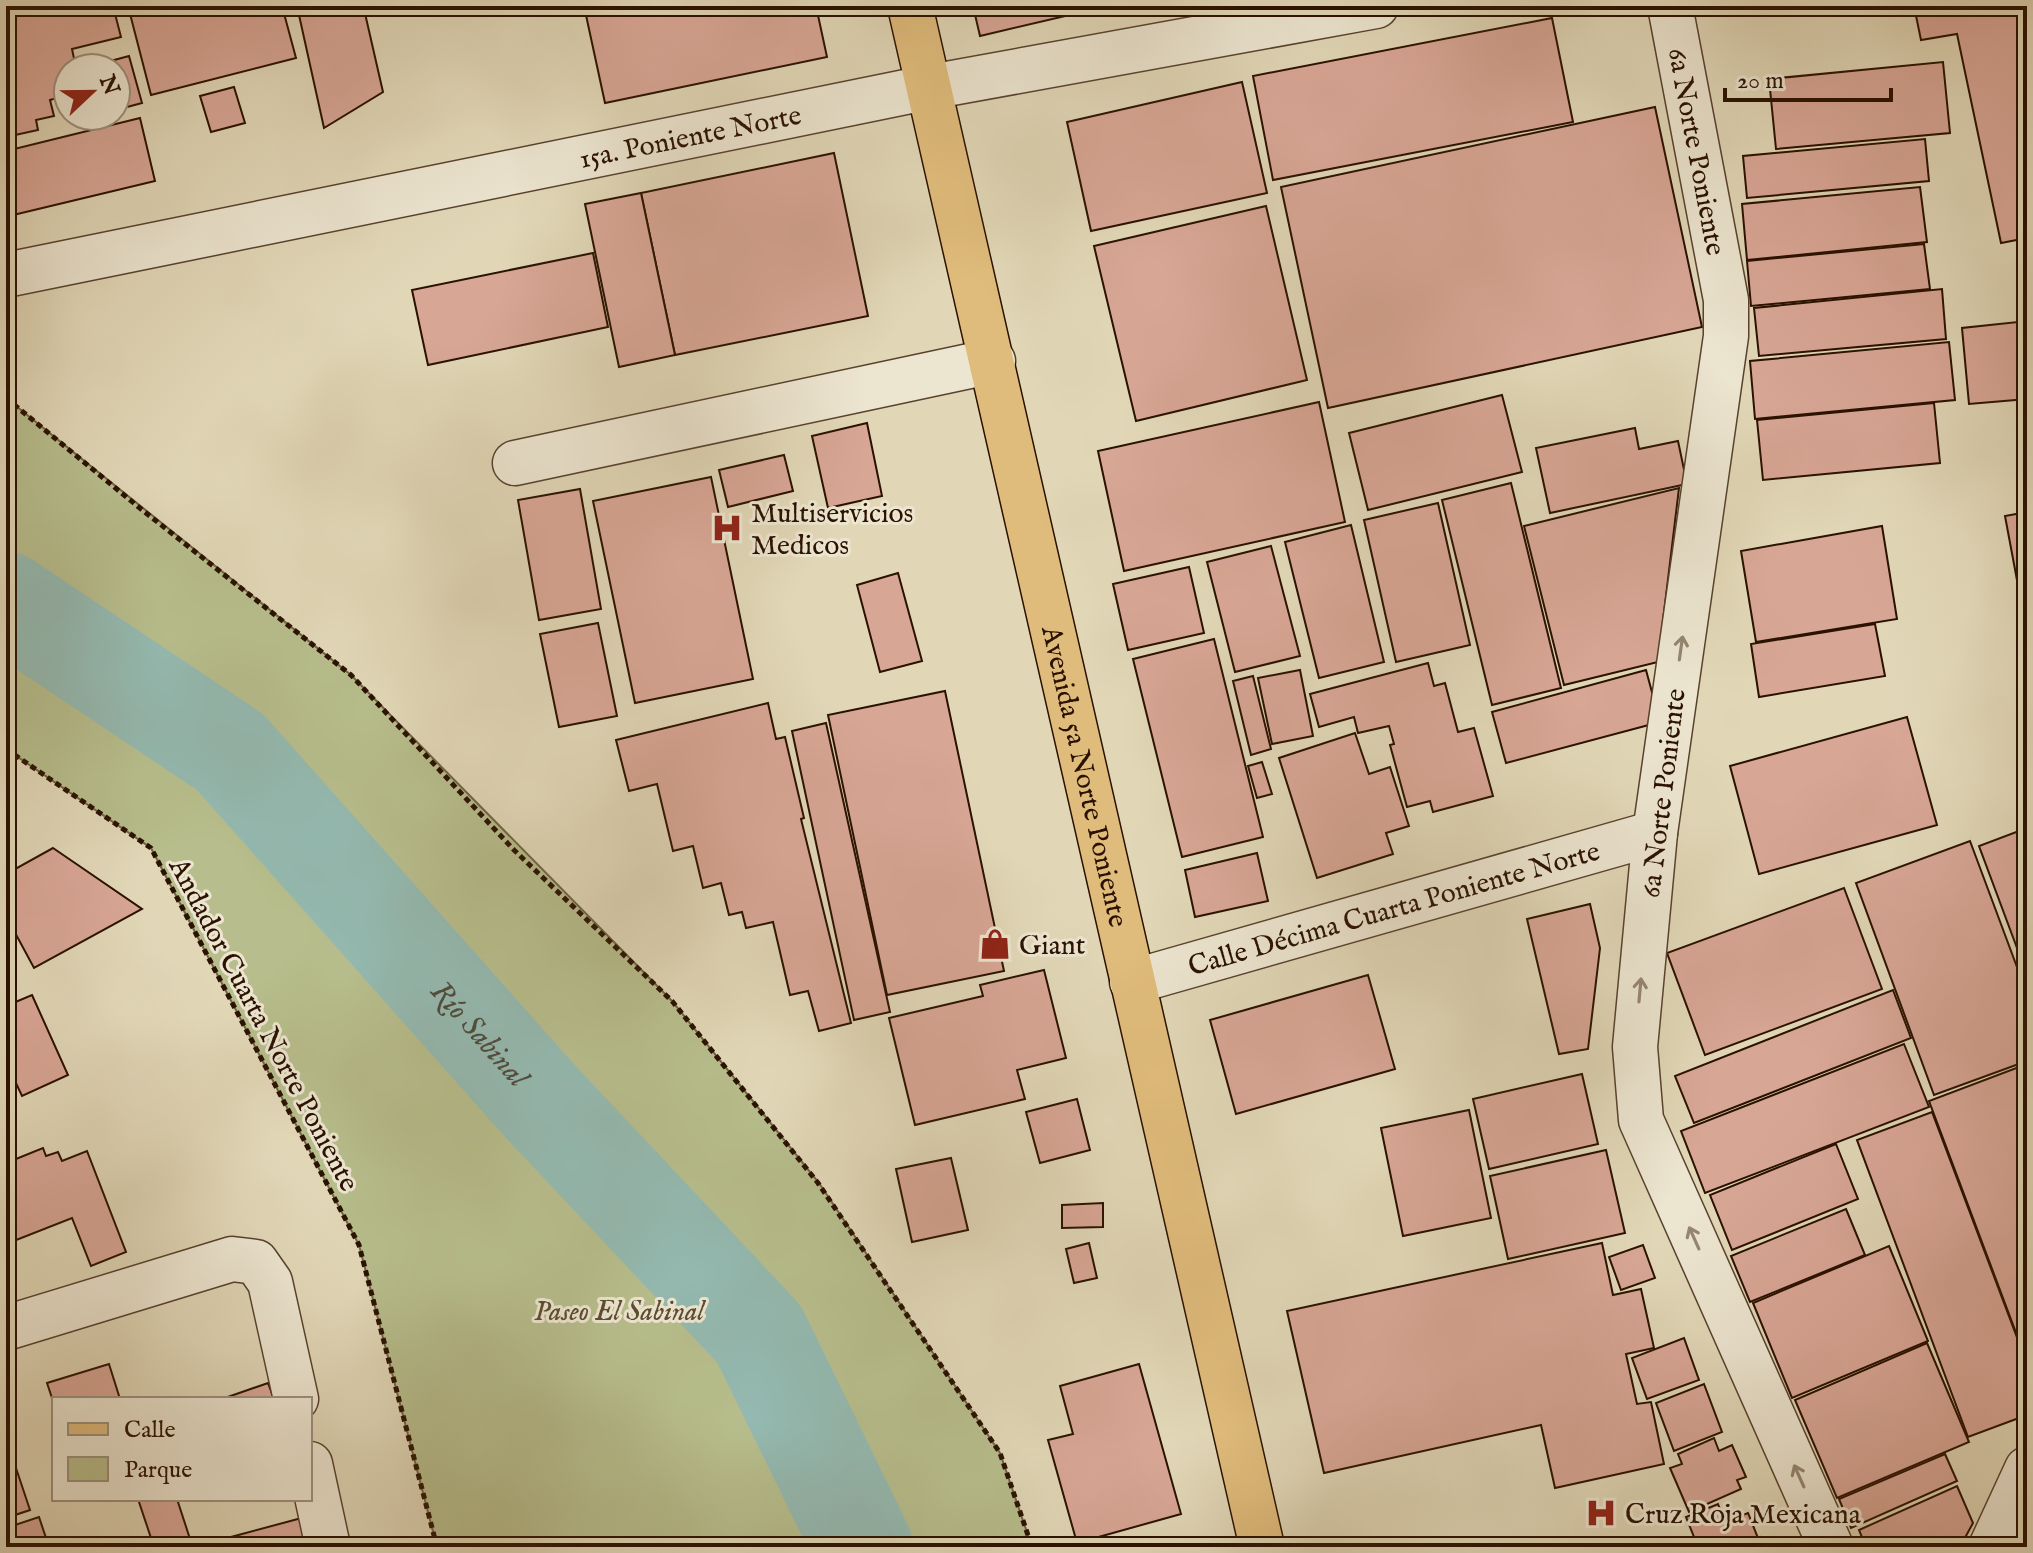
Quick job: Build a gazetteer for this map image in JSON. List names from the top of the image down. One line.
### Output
{"streets":{"main road":["Avenida 5a Norte Poniente"],"street":["15a. Poniente Norte","6a Norte Poniente","Calle Décima Cuarta Poniente Norte"],"path":["Andador Cuarta Norte Poniente"]},"crossings":[["15a. Poniente Norte","Avenida 5a Norte Poniente"],["6a Norte Poniente","Calle Décima Cuarta Poniente Norte"],["Avenida 5a Norte Poniente","Calle Décima Cuarta Poniente Norte"]],"one_way":["6a Norte Poniente"],"water":["Río Sabinal"],"parks":["Paseo El Sabinal"],"places":{"hospital":["Multiservicios Medicos","Cruz Roja Mexicana"],"shop":["Giant"]},"legend":["Calle","Parque"],"scale_bar":"20 m","north":"right"}
